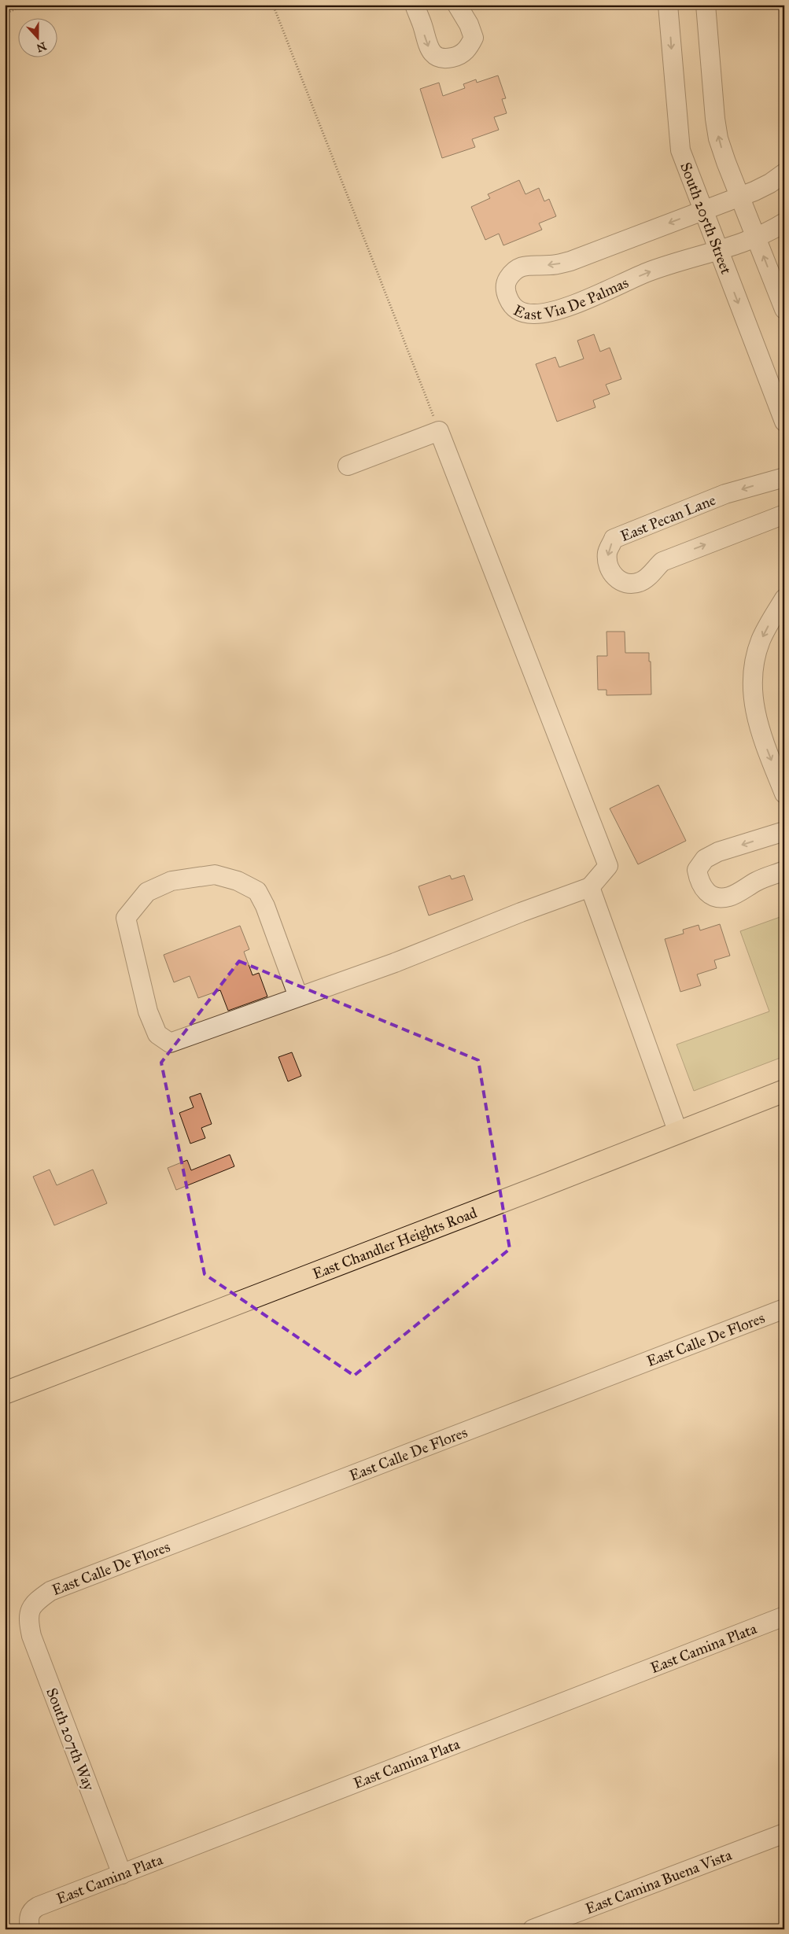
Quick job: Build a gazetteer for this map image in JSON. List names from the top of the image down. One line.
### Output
{"streets":{"main road":["East Chandler Heights Road"],"street":["South 205th Street","East Via De Palmas","East Pecan Lane","East Calle De Flores","East Camina Plata","South 207th Way","East Camina Buena Vista"]},"crossings":[["South 205th Street","East Via De Palmas"],["East Calle De Flores","South 207th Way"],["East Camina Plata","South 207th Way"]],"north":"bottom"}
